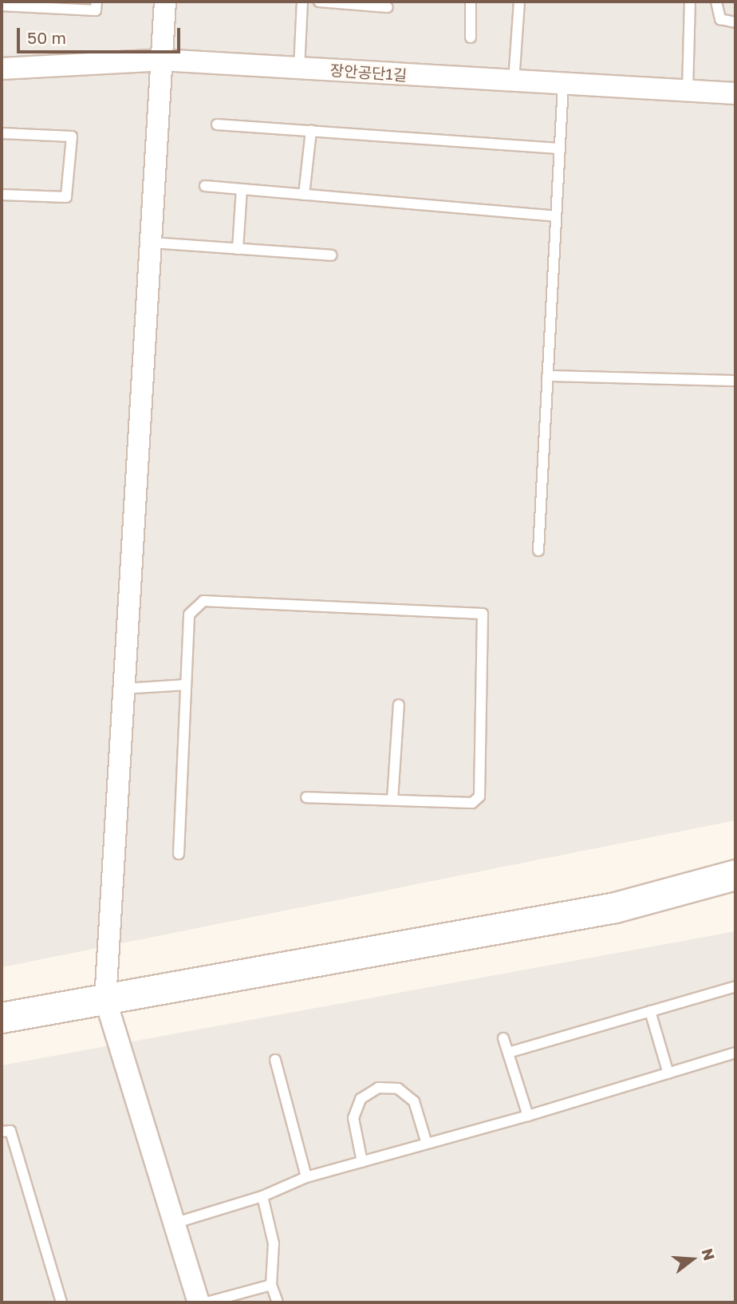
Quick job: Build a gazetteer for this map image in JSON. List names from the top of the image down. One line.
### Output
{"streets":{"street":["장안공단1길"]},"scale_bar":"50 m","north":"right"}
